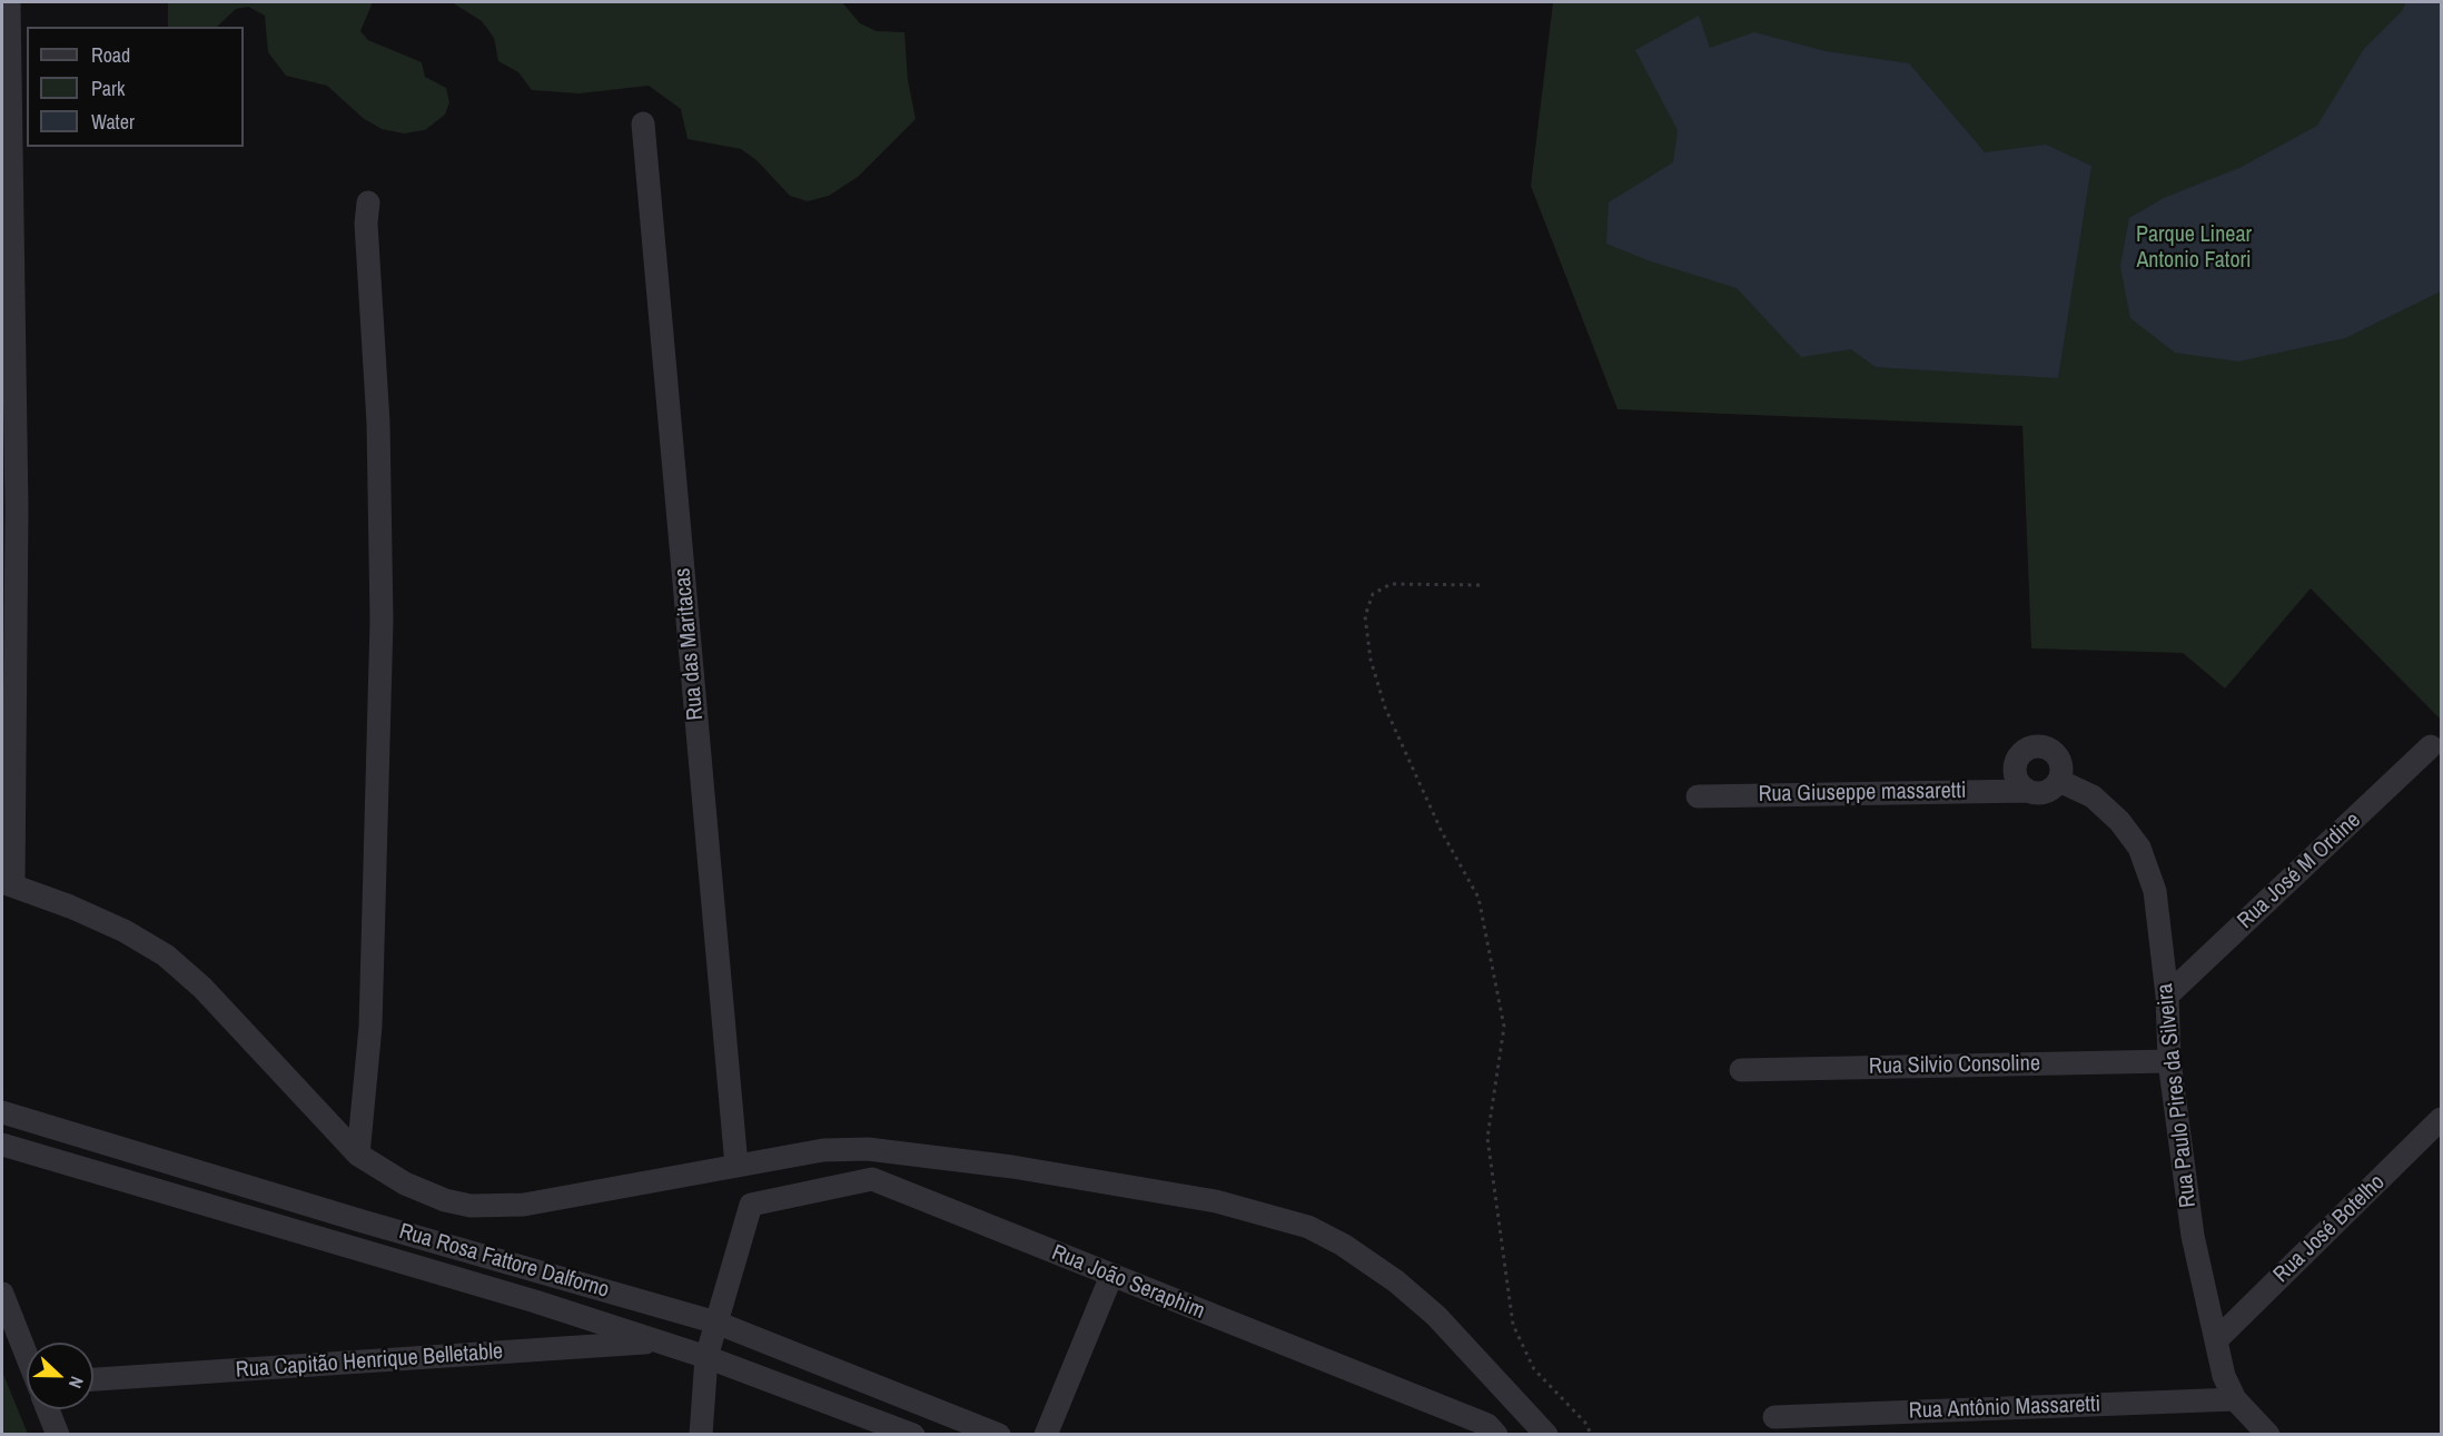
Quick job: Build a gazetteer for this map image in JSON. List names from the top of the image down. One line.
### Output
{"streets":{"street":["Rua das Maritacas","Rua Giuseppe massaretti","Rua José M Ordine","Rua Silvio Consoline","Rua Paulo Pires da Silveira","Rua José Botelho","Rua Rosa Fattore Dalforno","Rua João Seraphim","Rua Capitão Henrique Belletable","Rua Antônio Massaretti"]},"crossings":[["Rua Giuseppe massaretti","Rua Paulo Pires da Silveira"],["Rua José M Ordine","Rua Paulo Pires da Silveira"],["Rua Silvio Consoline","Rua Paulo Pires da Silveira"],["Rua Paulo Pires da Silveira","Rua José Botelho"],["Rua Paulo Pires da Silveira","Rua Antônio Massaretti"],["Rua Rosa Fattore Dalforno","Rua João Seraphim"],["Rua Rosa Fattore Dalforno","Rua Capitão Henrique Belletable"]],"parks":["Parque Linear Antonio Fatori"],"legend":["Road","Park","Water"],"north":"right"}
